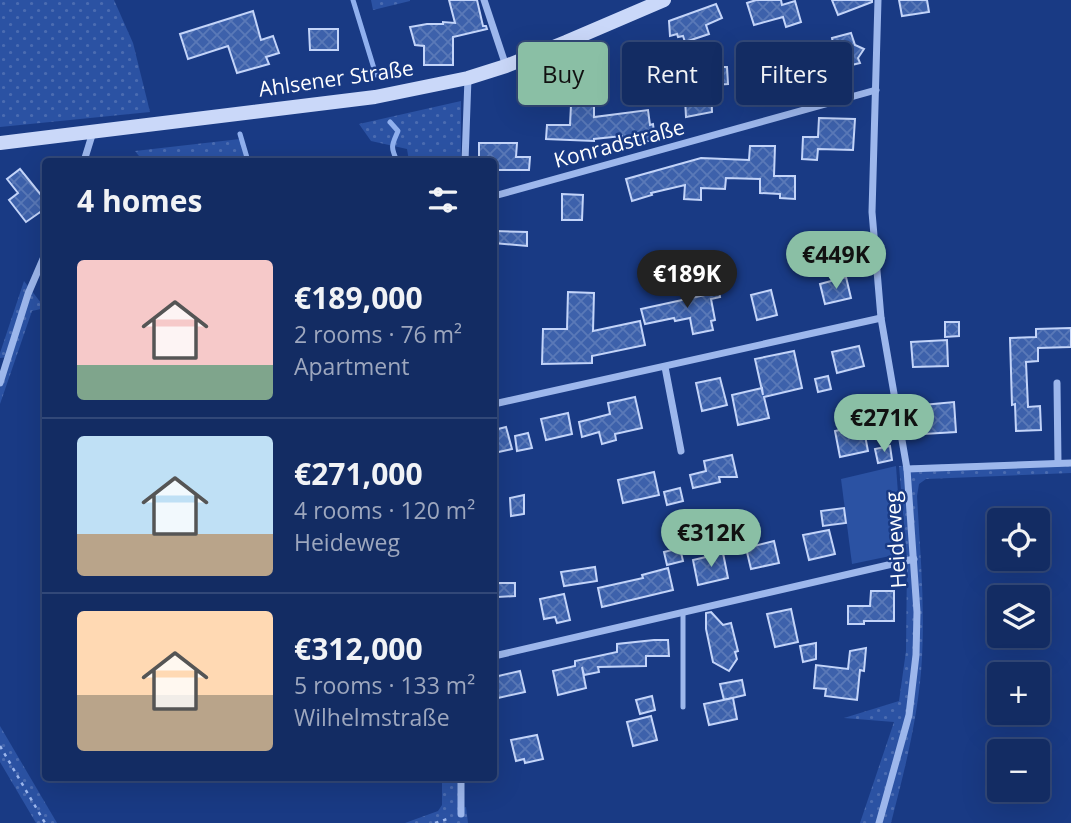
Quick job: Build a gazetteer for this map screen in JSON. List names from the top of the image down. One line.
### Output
{"streets":{"main road":["Ahlsener Straße"],"street":["Konradstraße","Heideweg"]},"crossings":[["Konradstraße","Heideweg"]],"page":{"chip":["Buy","Rent","Filters"],"heading":"4 homes","price":["€449K","€189K","€271K","€312K"],"list":[{"name":"€189,000","note":"2 rooms · 76 m² · Apartment"},{"name":"€271,000","note":"4 rooms · 120 m² · Heideweg"},{"name":"€312,000","note":"5 rooms · 133 m² · Wilhelmstraße"}],"map_buttons":["+","−"]}}
